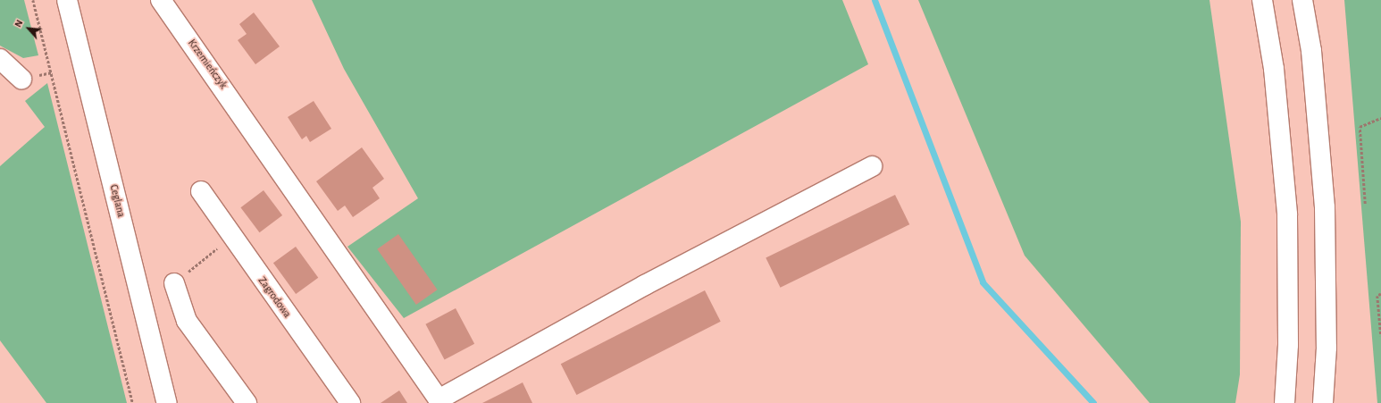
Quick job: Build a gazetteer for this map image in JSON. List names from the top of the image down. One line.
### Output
{"streets":{"street":["Krzemieńczyk","Ceglana","Zagrodowa"]},"north":"top left"}
